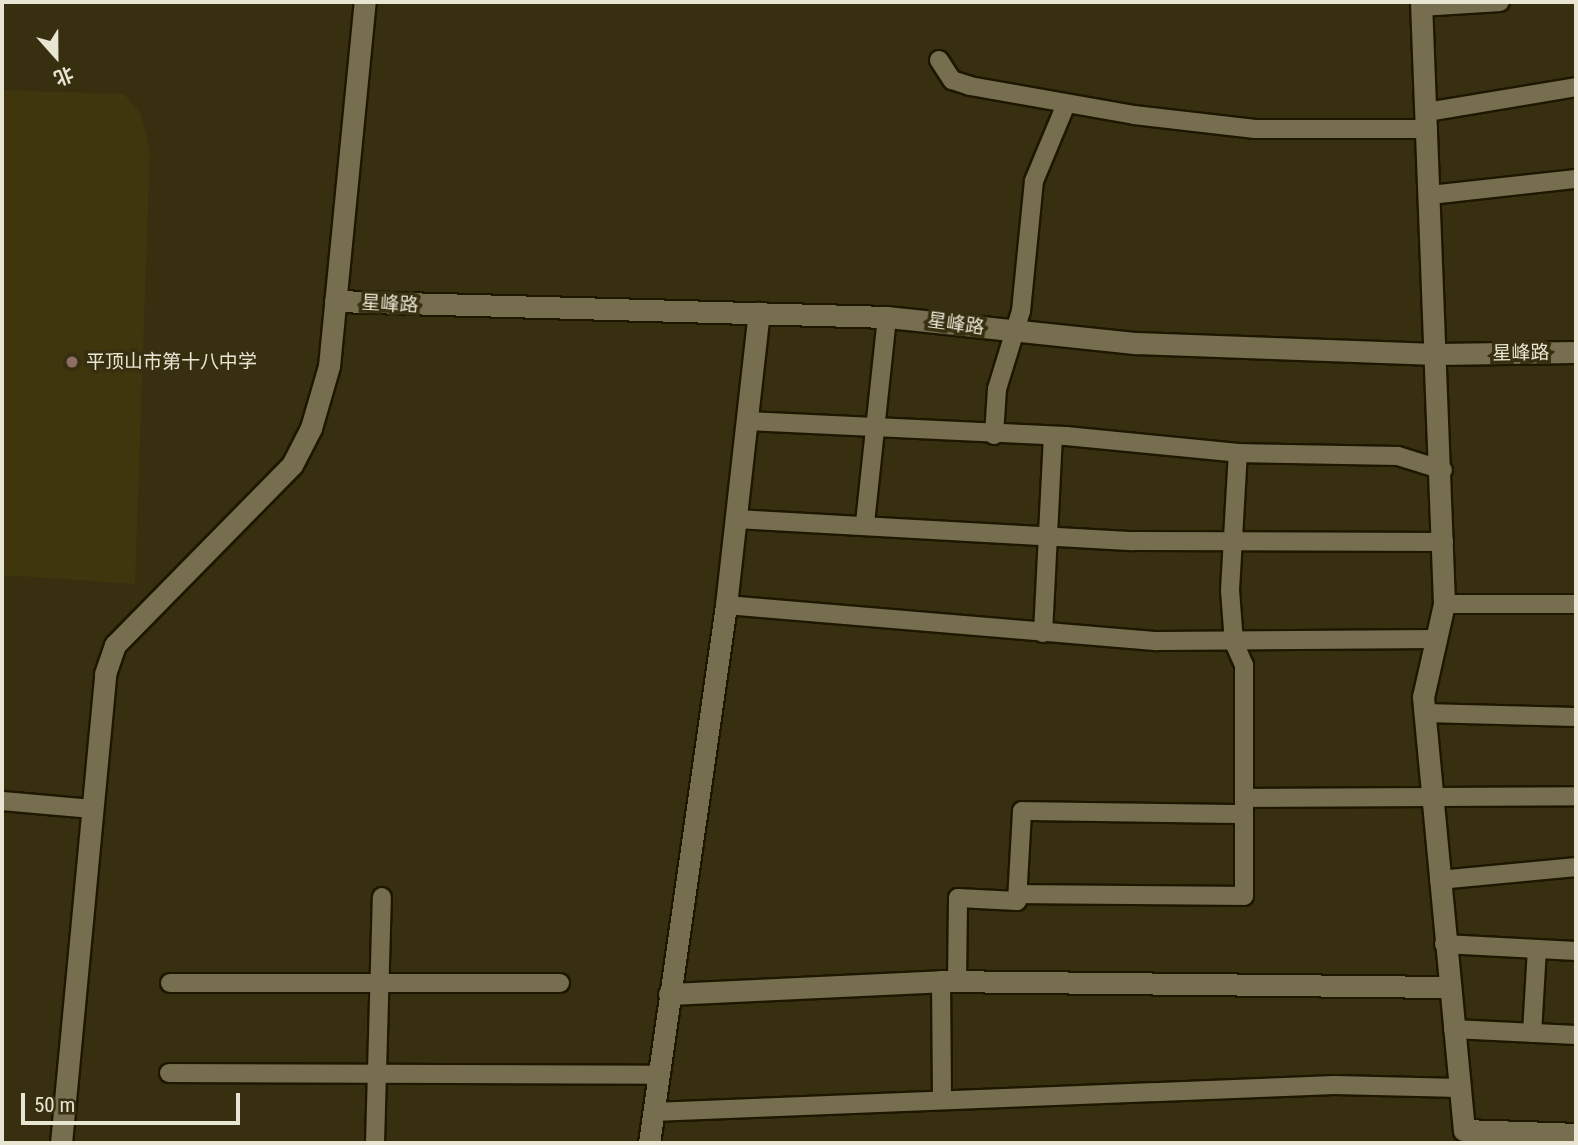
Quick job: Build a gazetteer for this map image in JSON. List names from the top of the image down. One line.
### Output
{"streets":{"street":["星峰路"]},"places":["平顶山市第十八中学"],"scale_bar":"50 m","north":"bottom"}
